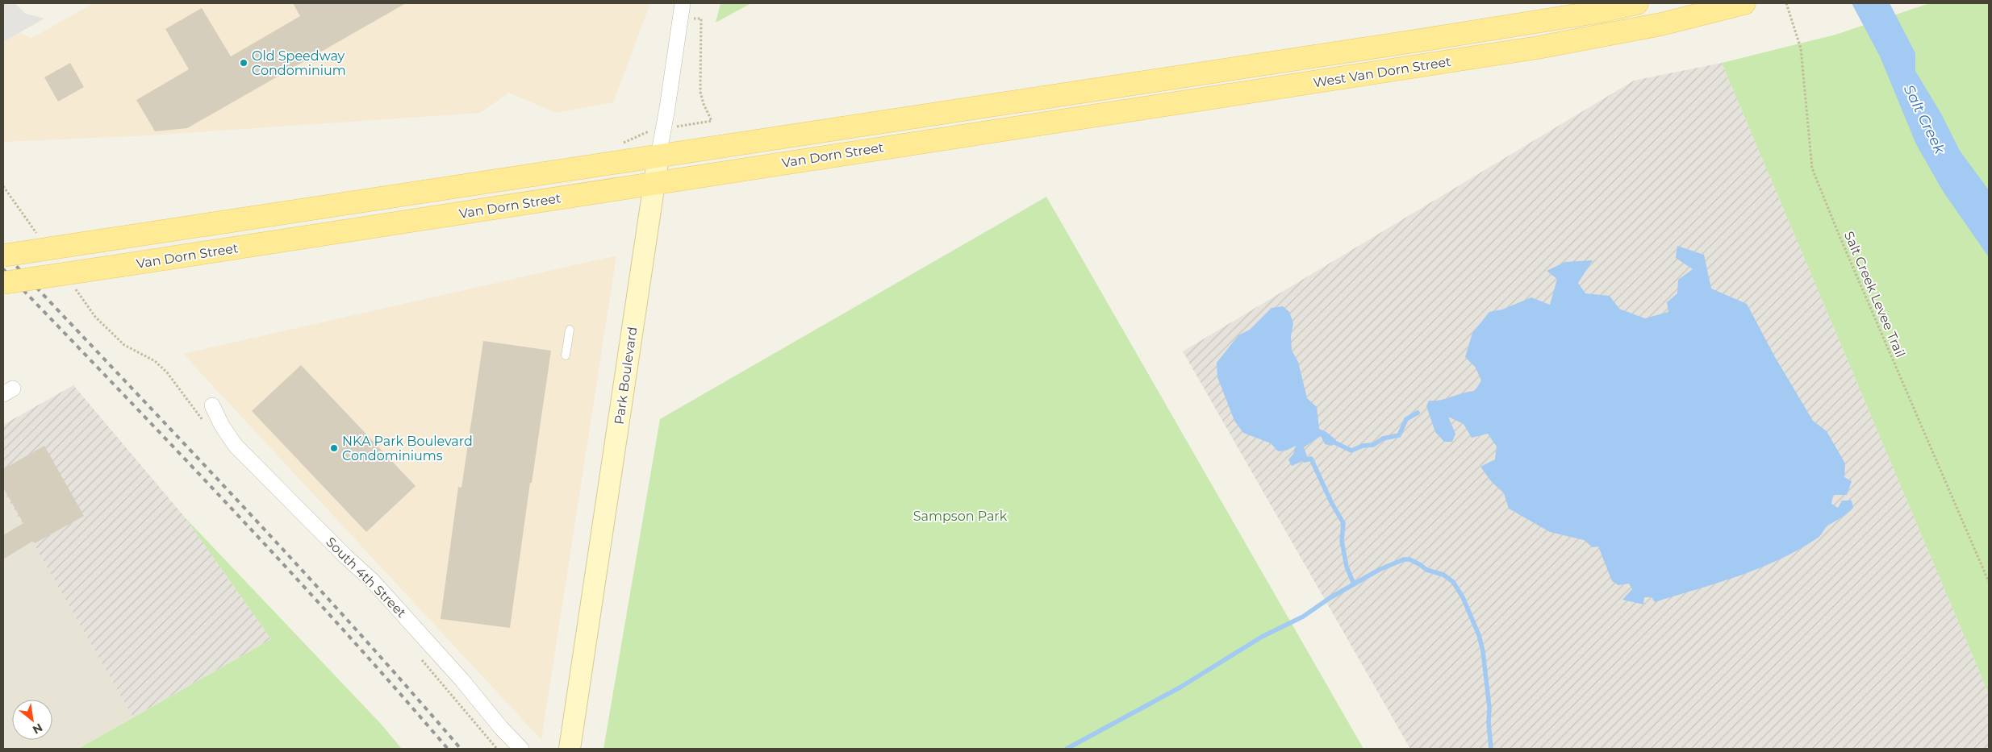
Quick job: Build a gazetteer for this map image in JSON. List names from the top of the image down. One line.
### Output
{"streets":{"main road":["West Van Dorn Street","Van Dorn Street","Park Boulevard"],"street":["South 4th Street"],"path":["Salt Creek Levee Trail"]},"crossings":[["West Van Dorn Street","Van Dorn Street"],["Van Dorn Street","Park Boulevard"]],"water":["Salt Creek"],"parks":["Sampson Park"],"places":["Old Speedway Condominium","NKA Park Boulevard Condominiums"],"north":"bottom right"}
